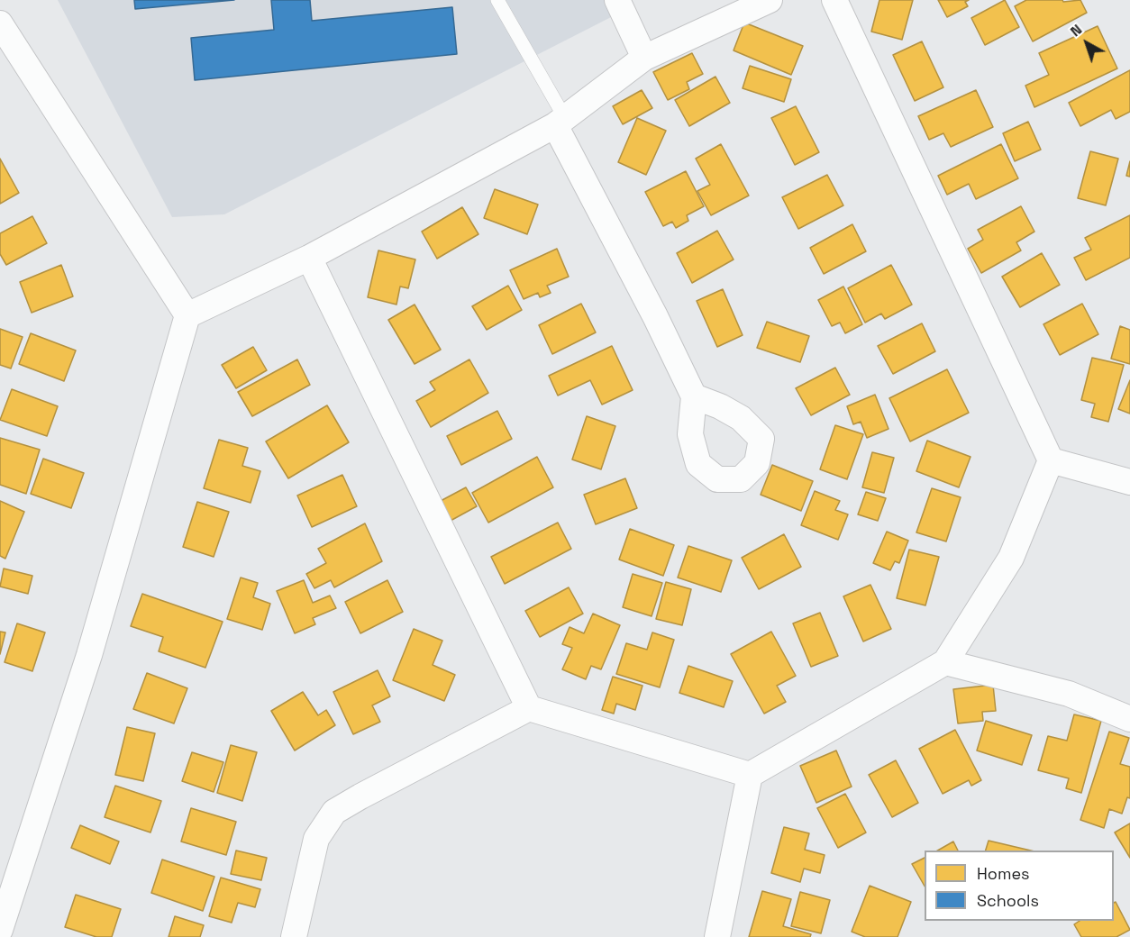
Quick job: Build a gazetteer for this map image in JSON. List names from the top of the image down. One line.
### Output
{"legend":["Homes","Schools"],"north":"top left"}
